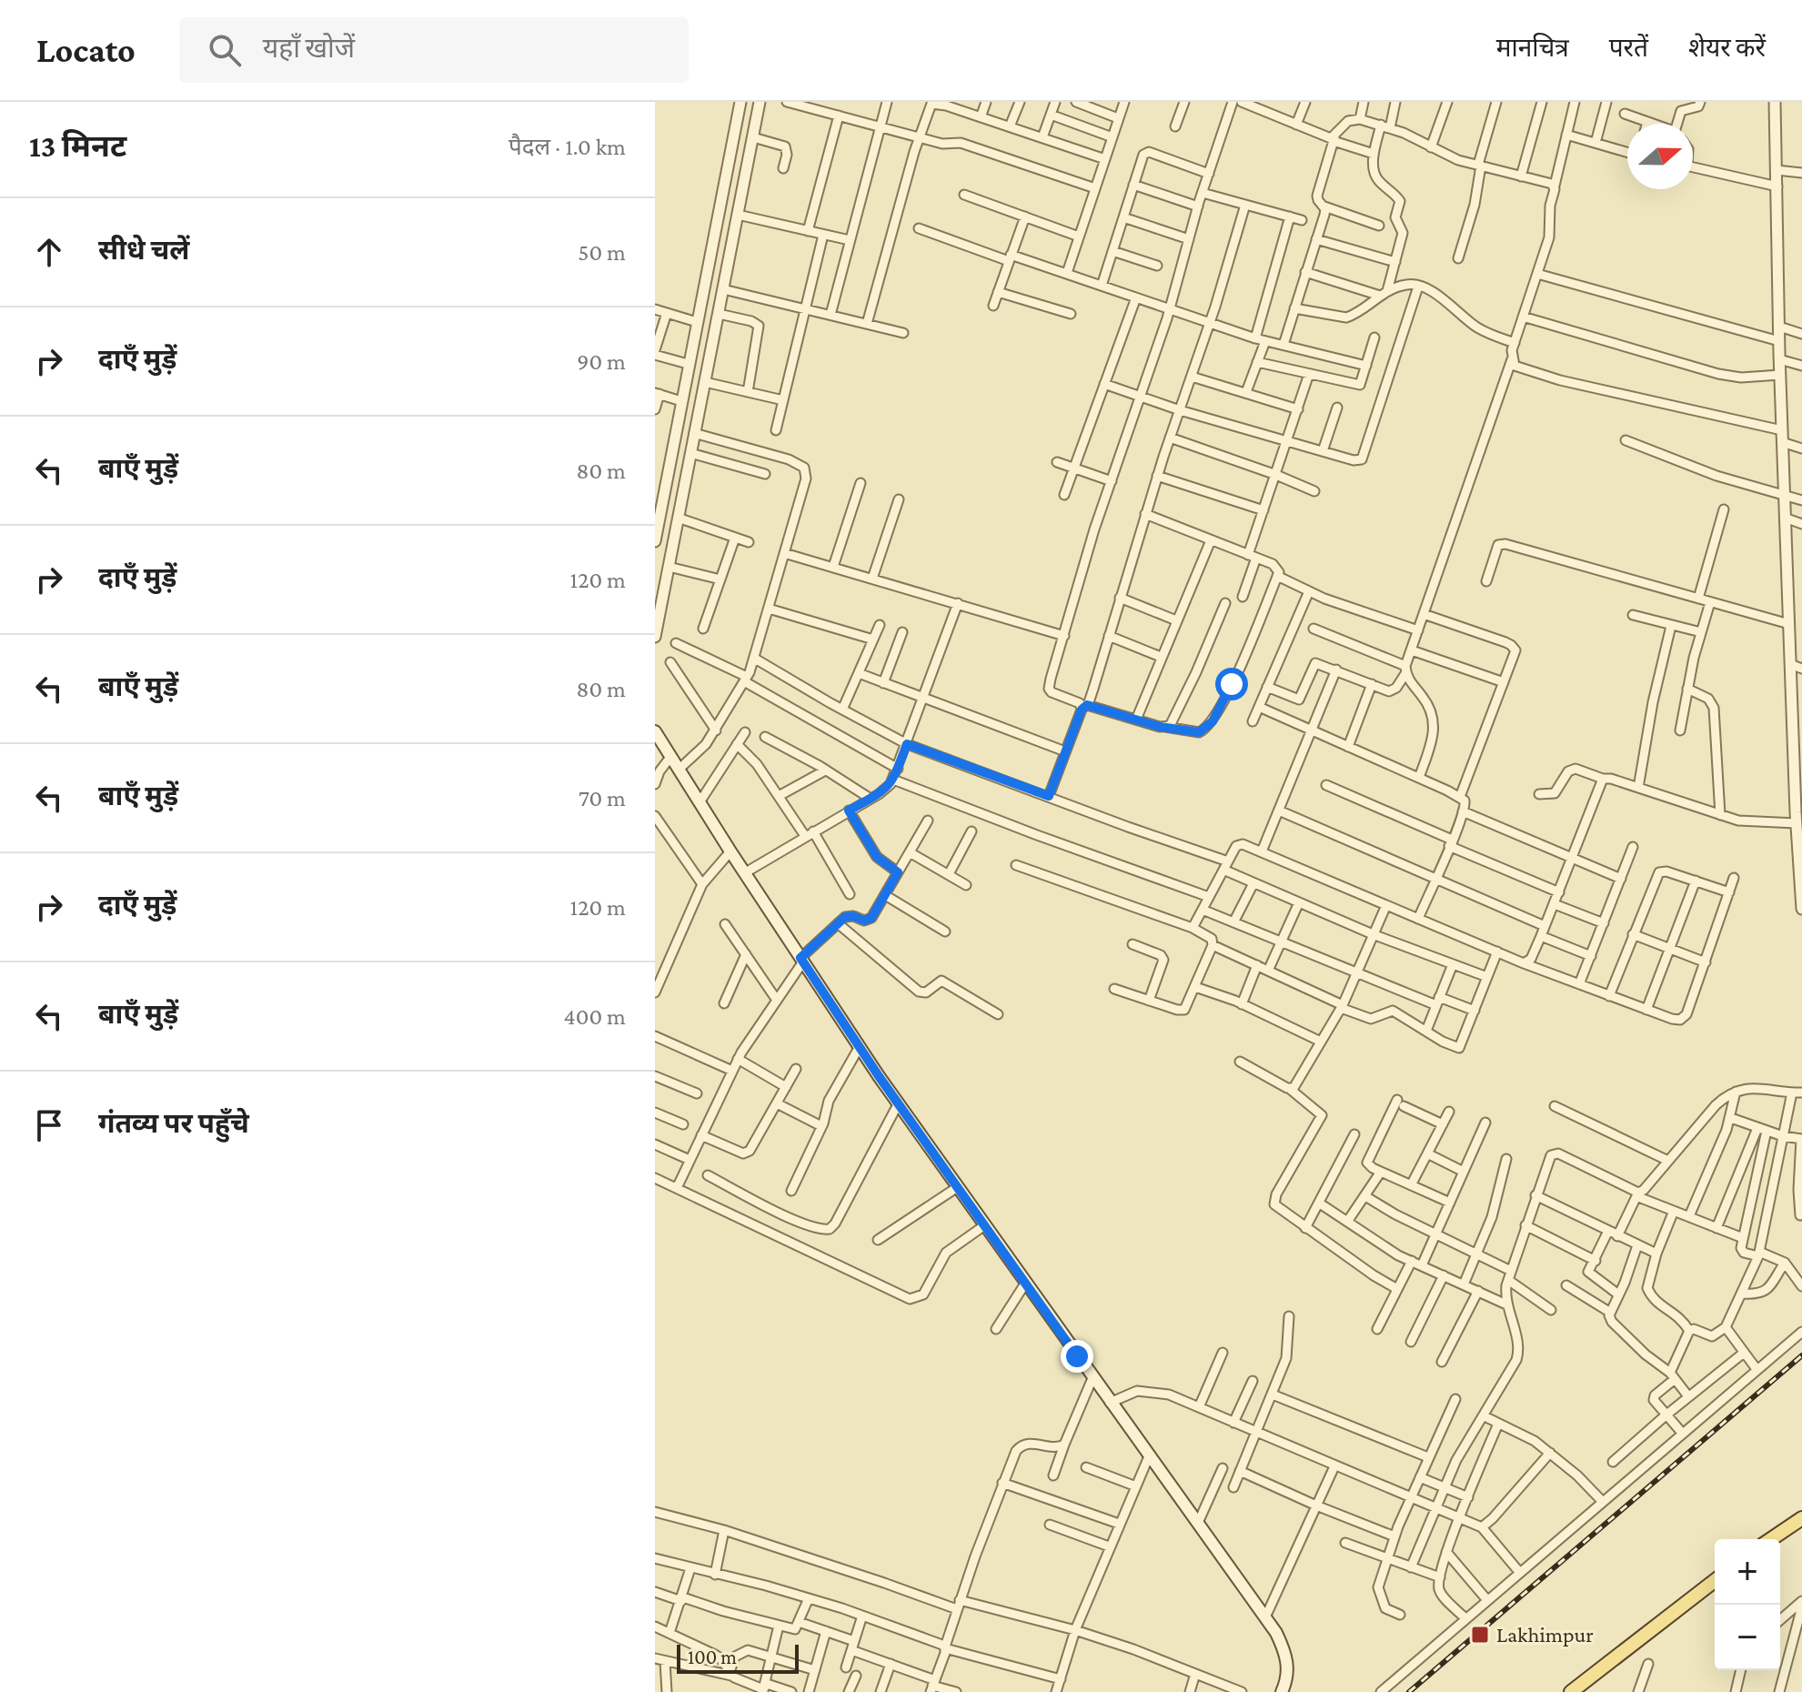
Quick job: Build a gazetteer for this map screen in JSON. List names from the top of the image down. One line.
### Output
{"places":{"transit":["Lakhimpur"]},"scale_bar":"100 m","north":"right","page":{"header":"Locato","search":"यहाँ खोजें","nav":["मानचित्र","परतें","शेयर करें"],"heading":["13 मिनट","पैदल · 1.0 km"],"list":[["सीधे चलें","50 m"],["दाएँ मुड़ें","90 m"],["बाएँ मुड़ें","80 m"],["दाएँ मुड़ें","120 m"],["बाएँ मुड़ें","80 m"],["बाएँ मुड़ें","70 m"],["दाएँ मुड़ें","120 m"],["बाएँ मुड़ें","400 m"],"गंतव्य पर पहुँचे"],"map_buttons":["+","−"],"scale":"100 m"}}
